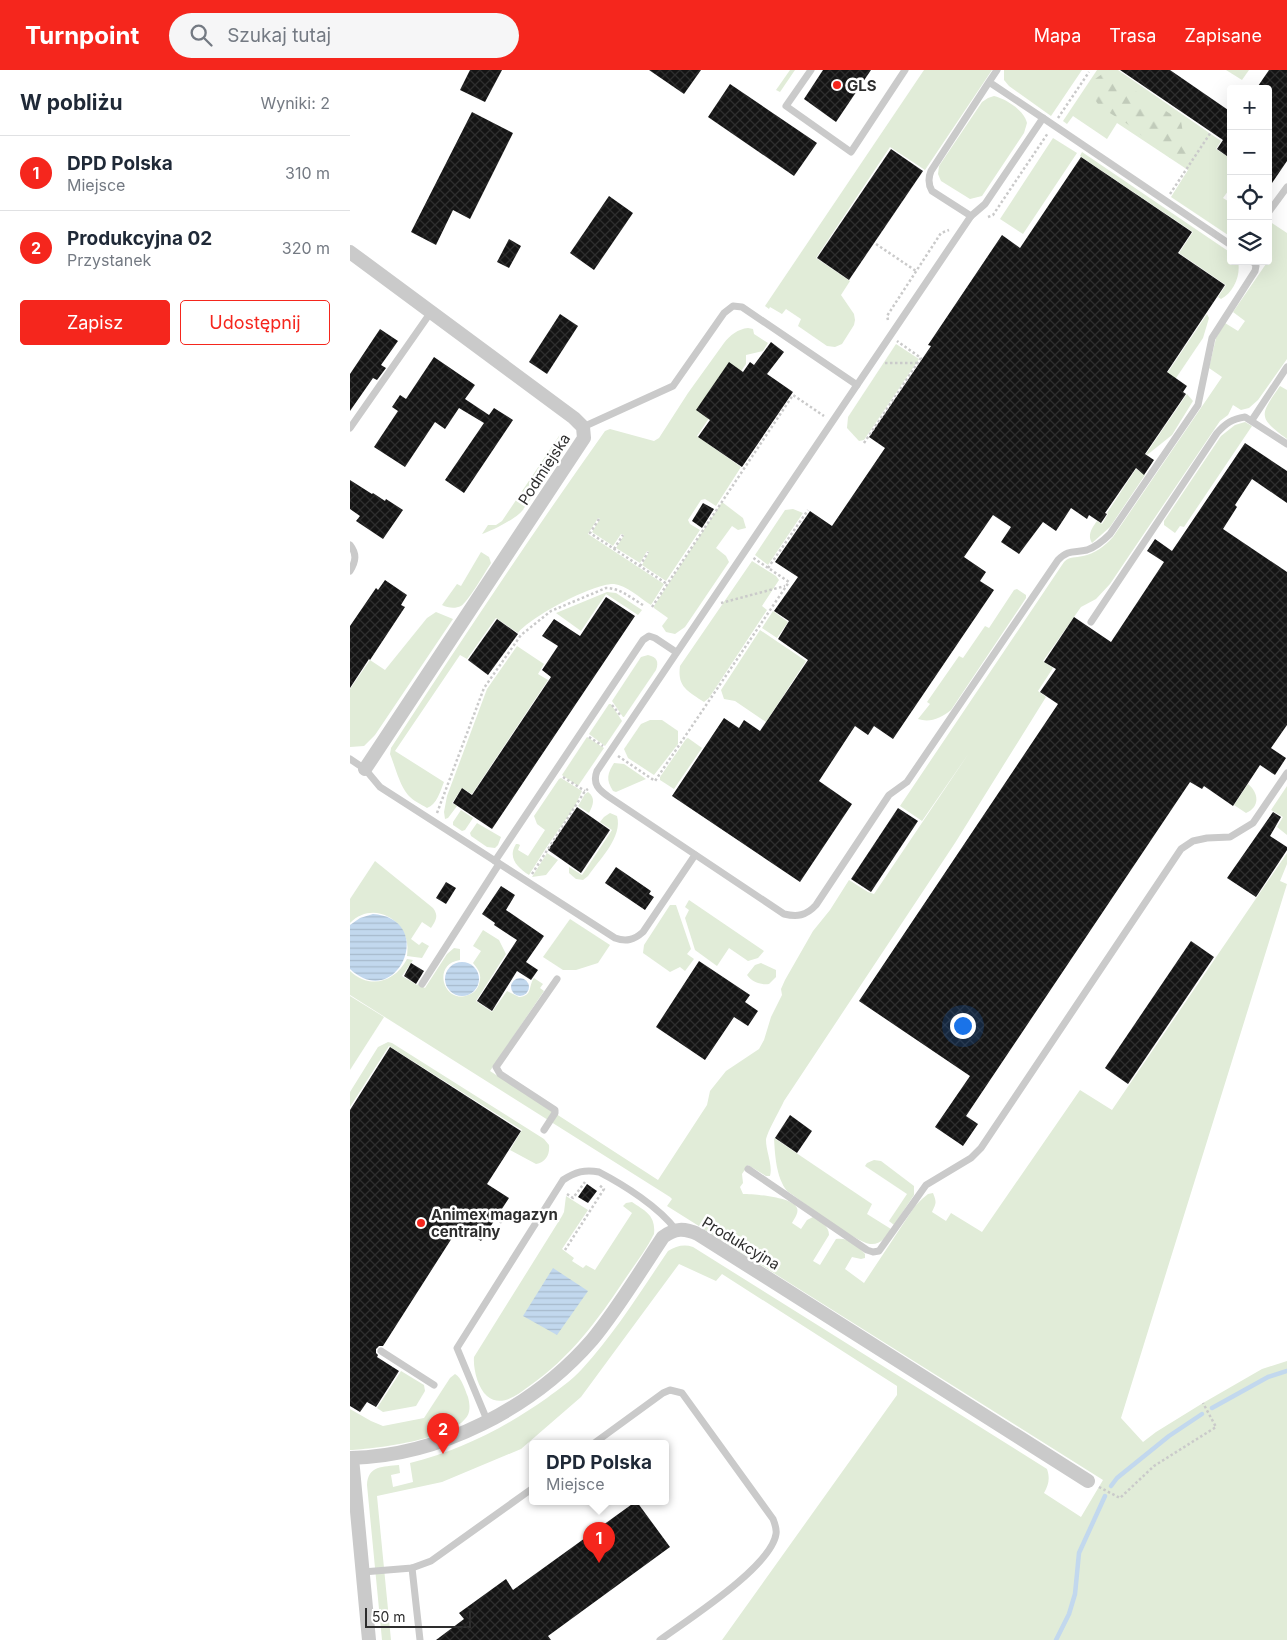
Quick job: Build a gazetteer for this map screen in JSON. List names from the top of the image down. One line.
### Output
{"streets":{"street":["Podmiejska","Produkcyjna"]},"places":["GLS","Animex magazyn centralny"],"scale_bar":"50 m","page":{"header":"Turnpoint","search":"Szukaj tutaj","nav":["Mapa","Trasa","Zapisane"],"heading":["W pobliżu","Wyniki: 2"],"map_buttons":["+","−"],"list":[{"mark":"1","name":"DPD Polska","note":"Miejsce","value":"310 m"},{"mark":"2","name":"Produkcyjna 02","note":"Przystanek","value":"320 m"}],"buttons":["Zapisz","Udostępnij"],"pins":["2","1"],"popup":["DPD Polska","Miejsce"],"scale":"50 m"}}
